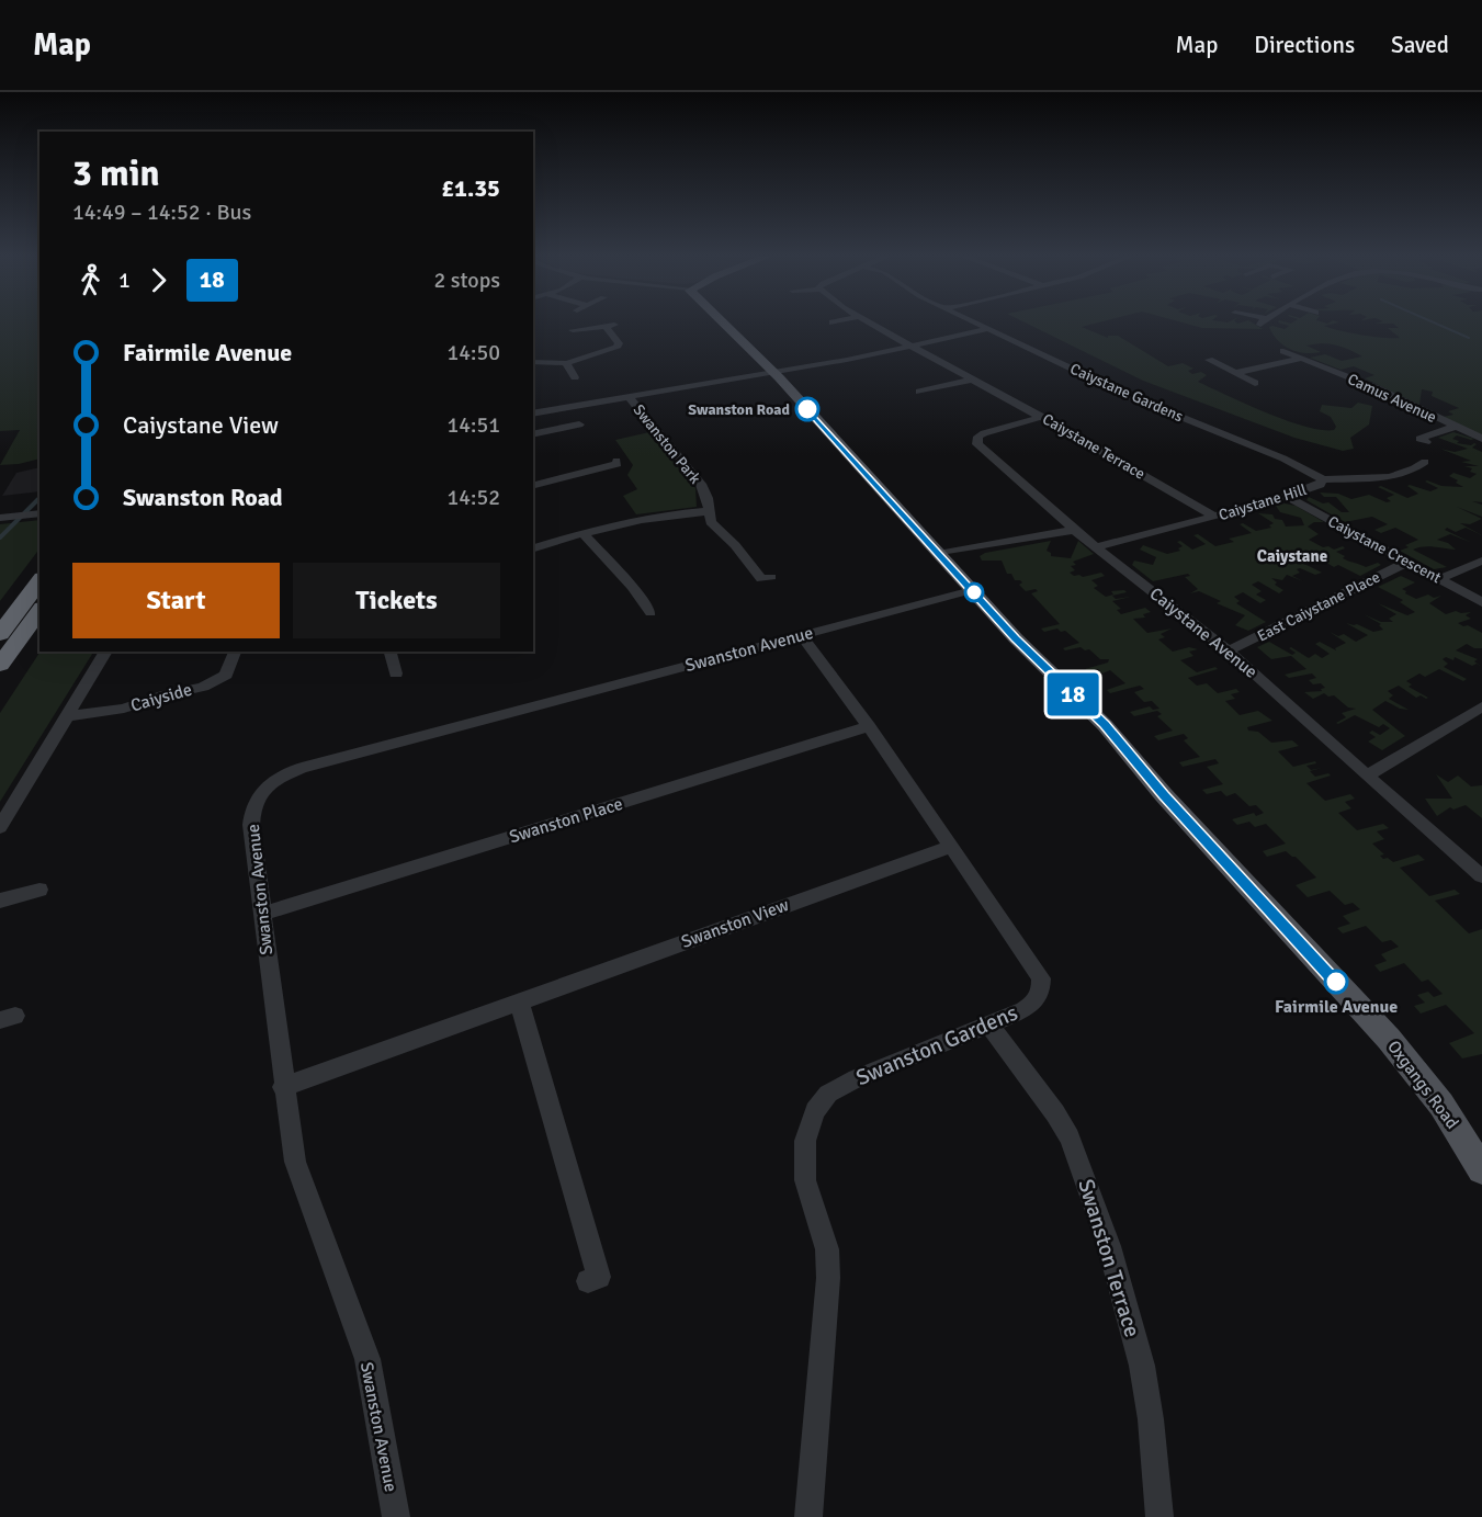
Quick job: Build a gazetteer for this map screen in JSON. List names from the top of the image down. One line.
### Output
{"streets":{"main road":["Oxgangs Road"],"street":["Caiystane Gardens","Camus Avenue","Swanston Park","Caiystane Terrace","Caiystane Hill","Caiystane Crescent","East Caiystane Place","Caiystane Avenue","Swanston Avenue","Caiyside","Swanston Place","Swanston View","Swanston Gardens","Swanston Terrace"]},"crossings":[["Caiystane Gardens","Caiystane Hill"],["Caiystane Terrace","Caiystane Hill"],["Caiystane Terrace","Caiystane Avenue"],["Caiystane Hill","Caiystane Crescent"],["Caiystane Hill","Caiystane Avenue"],["Caiystane Crescent","East Caiystane Place"],["East Caiystane Place","Caiystane Avenue"],["Swanston Avenue","Swanston Place"],["Swanston Avenue","Swanston View"],["Swanston Avenue","Swanston Gardens"],["Swanston Avenue","Oxgangs Road"],["Swanston Place","Swanston Gardens"],["Swanston View","Swanston Gardens"],["Swanston Gardens","Swanston Terrace"]],"districts":["Caiystane"],"places":["Swanston Road","Fairmile Avenue"],"lines":["bus line 18"],"page":{"header":"Map","nav":["Map","Directions","Saved"],"on_map":"18","heading":["3 min","14:49 – 14:52 · Bus","£1.35"],"legs":["1","18","2 stops"],"list":[{"name":"Fairmile Avenue","value":"14:50"},{"name":"Caiystane View","value":"14:51"},{"name":"Swanston Road","value":"14:52"}],"buttons":["Start","Tickets"]}}
